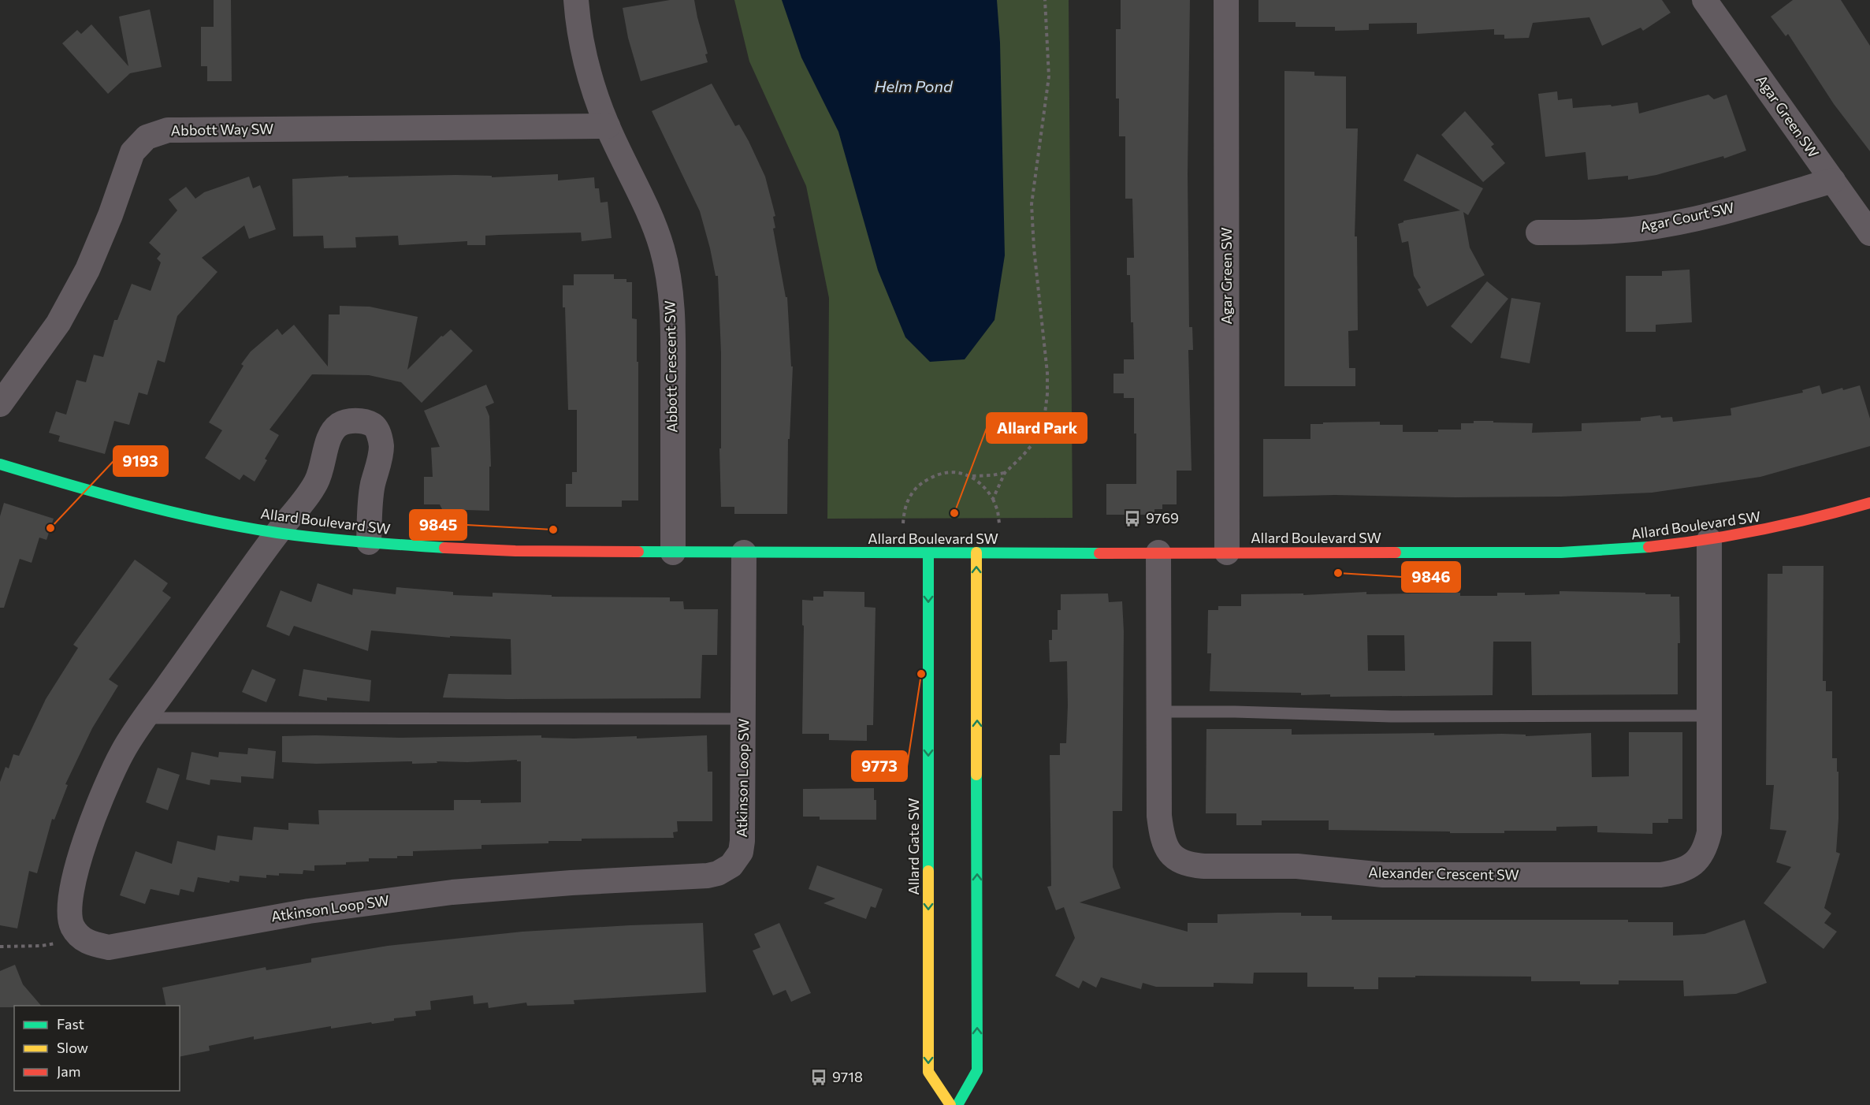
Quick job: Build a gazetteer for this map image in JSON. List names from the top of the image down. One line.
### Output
{"streets":{"street":["Agar Green SW","Abbott Way SW","Agar Court SW","Abbott Crescent SW","Allard Boulevard SW","Atkinson Loop SW","Allard Gate SW","Alexander Crescent SW"]},"crossings":[["Agar Green SW","Agar Court SW"],["Agar Green SW","Allard Boulevard SW"],["Abbott Way SW","Abbott Crescent SW"],["Abbott Crescent SW","Allard Boulevard SW"],["Allard Boulevard SW","Atkinson Loop SW"],["Allard Boulevard SW","Allard Gate SW"],["Allard Boulevard SW","Alexander Crescent SW"]],"water":["Helm Pond"],"places":{"other":["Allard Park","9193","9845","9846","9773"],"bus stop":["9769","9718"]},"legend":["Fast","Slow","Jam"]}
